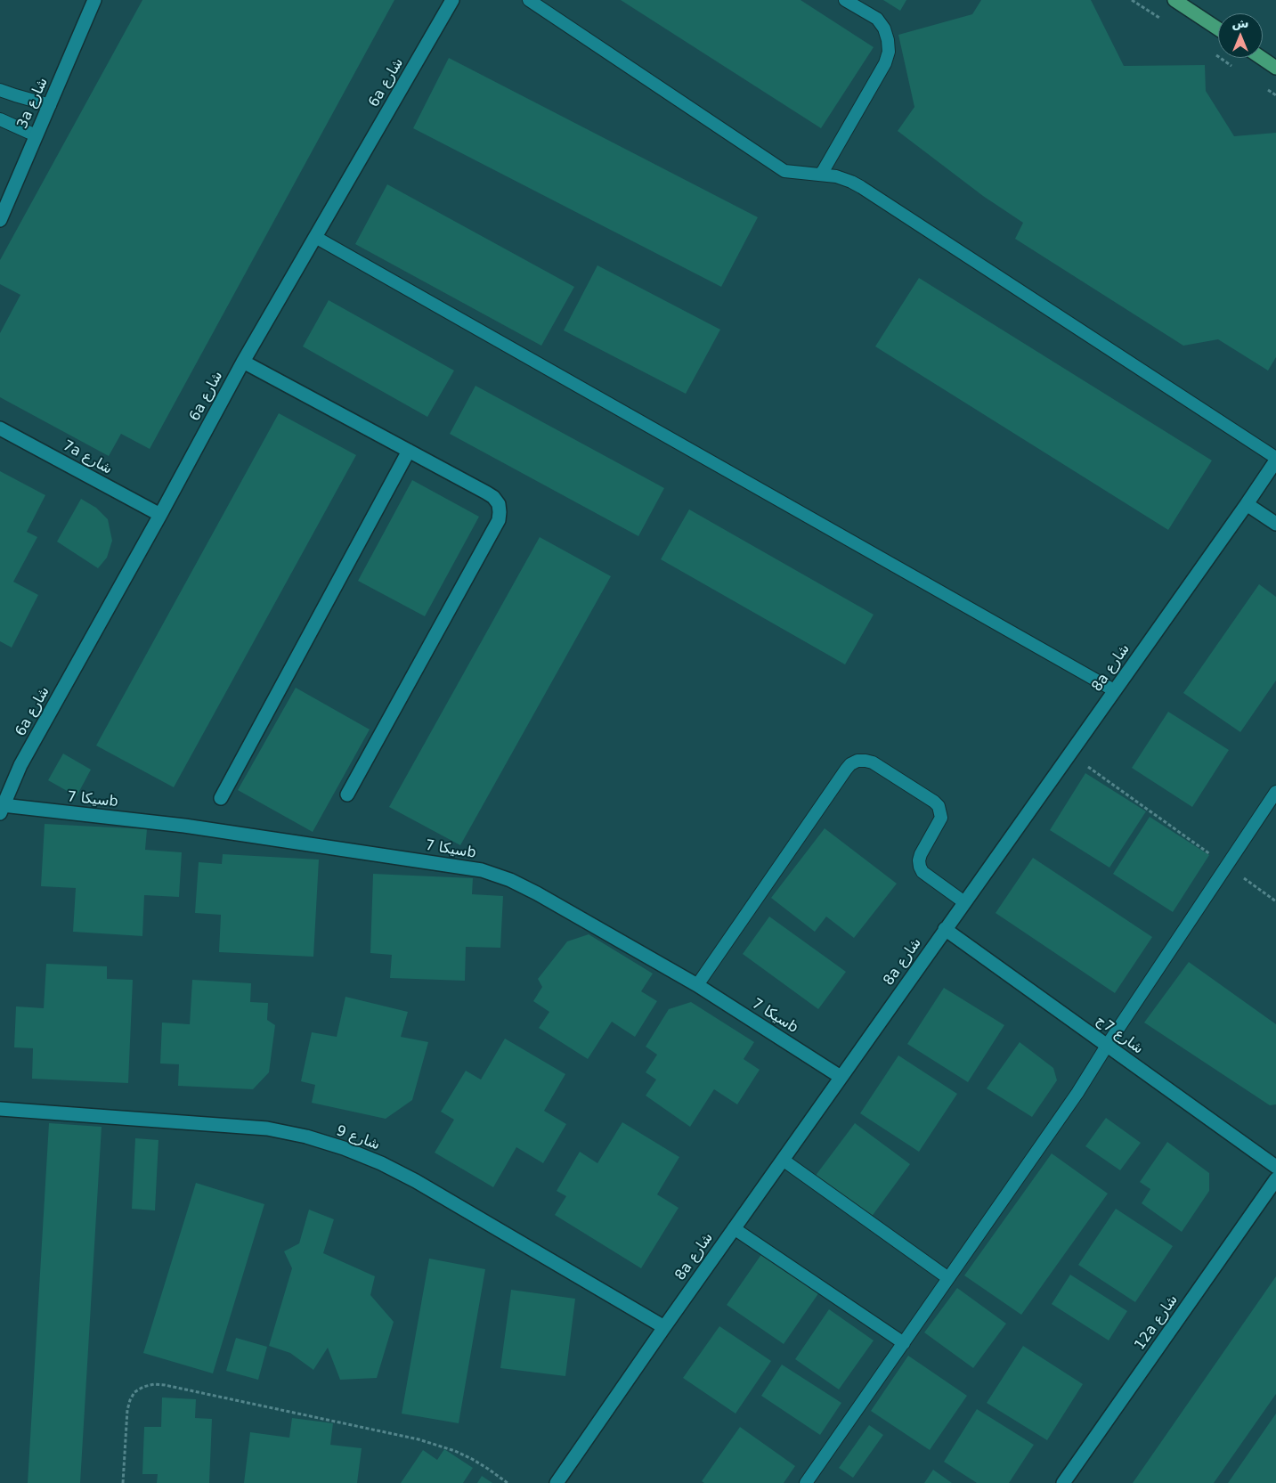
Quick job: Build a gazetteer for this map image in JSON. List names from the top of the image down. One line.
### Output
{"streets":{"street":["6a شارع","3a شارع","7a شارع","8a شارع","سيكا 7b","شارع 7ج","شارع 9","12a شارع"]},"crossings":[["6a شارع","7a شارع"],["6a شارع","سيكا 7b"],["8a شارع","سيكا 7b"],["8a شارع","شارع 7ج"],["8a شارع","شارع 9"]],"north":"top"}
